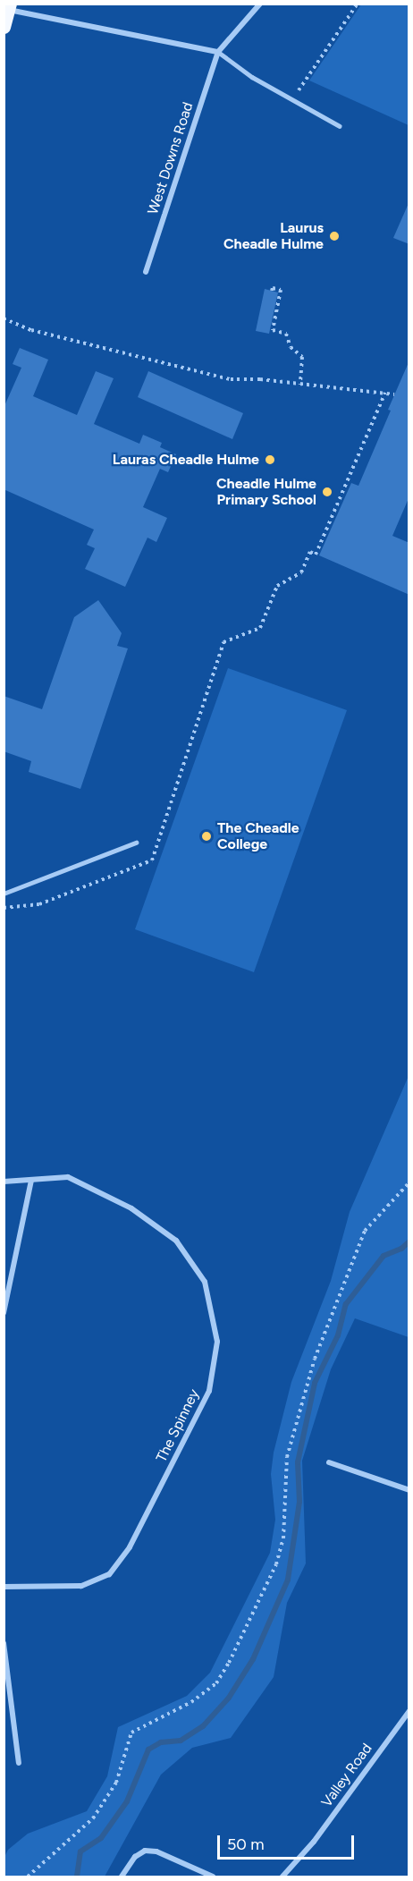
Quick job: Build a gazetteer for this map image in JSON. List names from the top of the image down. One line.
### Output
{"streets":{"street":["West Downs Road","The Spinney","Valley Road"]},"places":["Laurus Cheadle Hulme","Lauras Cheadle Hulme","Cheadle Hulme Primary School","The Cheadle College"],"scale_bar":"50 m"}
